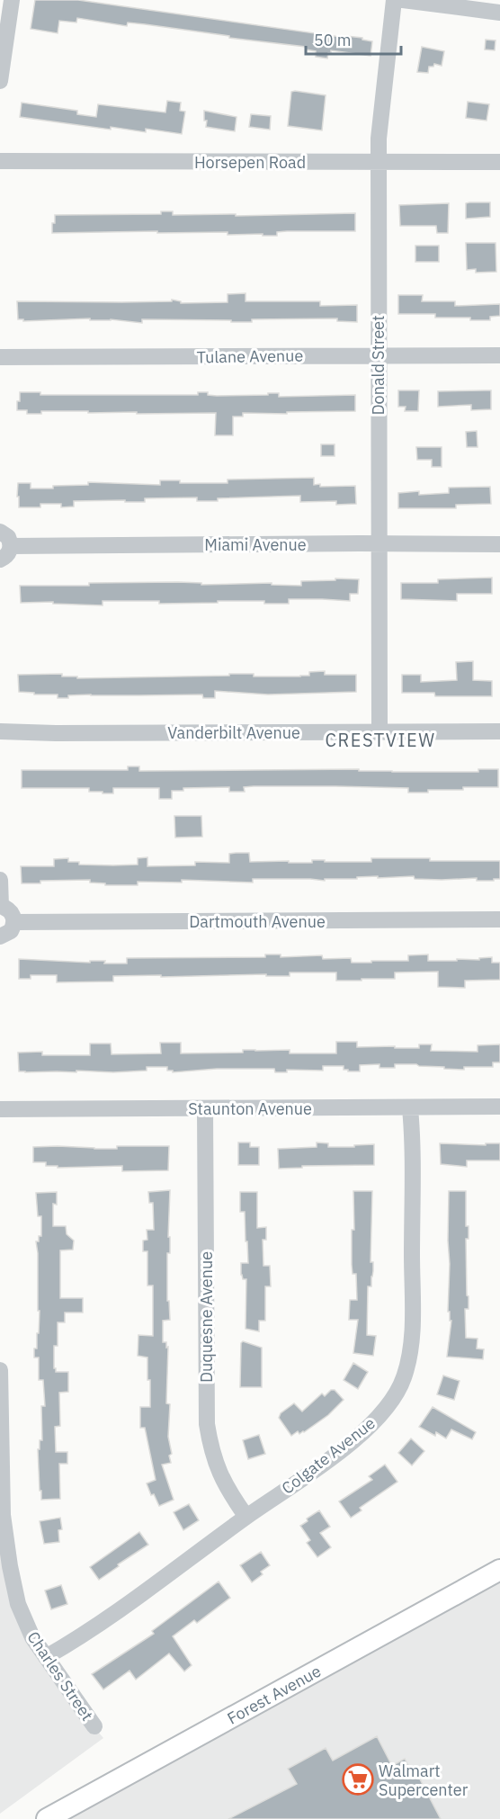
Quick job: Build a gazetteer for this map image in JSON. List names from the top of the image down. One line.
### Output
{"streets":{"main road":["Forest Avenue"],"street":["Horsepen Road","Tulane Avenue","Donald Street","Miami Avenue","Vanderbilt Avenue","Dartmouth Avenue","Staunton Avenue","Duquesne Avenue","Colgate Avenue","Charles Street"]},"crossings":[["Horsepen Road","Donald Street"],["Tulane Avenue","Donald Street"],["Donald Street","Miami Avenue"],["Donald Street","Vanderbilt Avenue"],["Staunton Avenue","Duquesne Avenue"],["Staunton Avenue","Colgate Avenue"],["Duquesne Avenue","Colgate Avenue"],["Colgate Avenue","Charles Street"]],"districts":["CRESTVIEW"],"places":{"supermarket":["Walmart Supercenter"]},"scale_bar":"50 m"}
